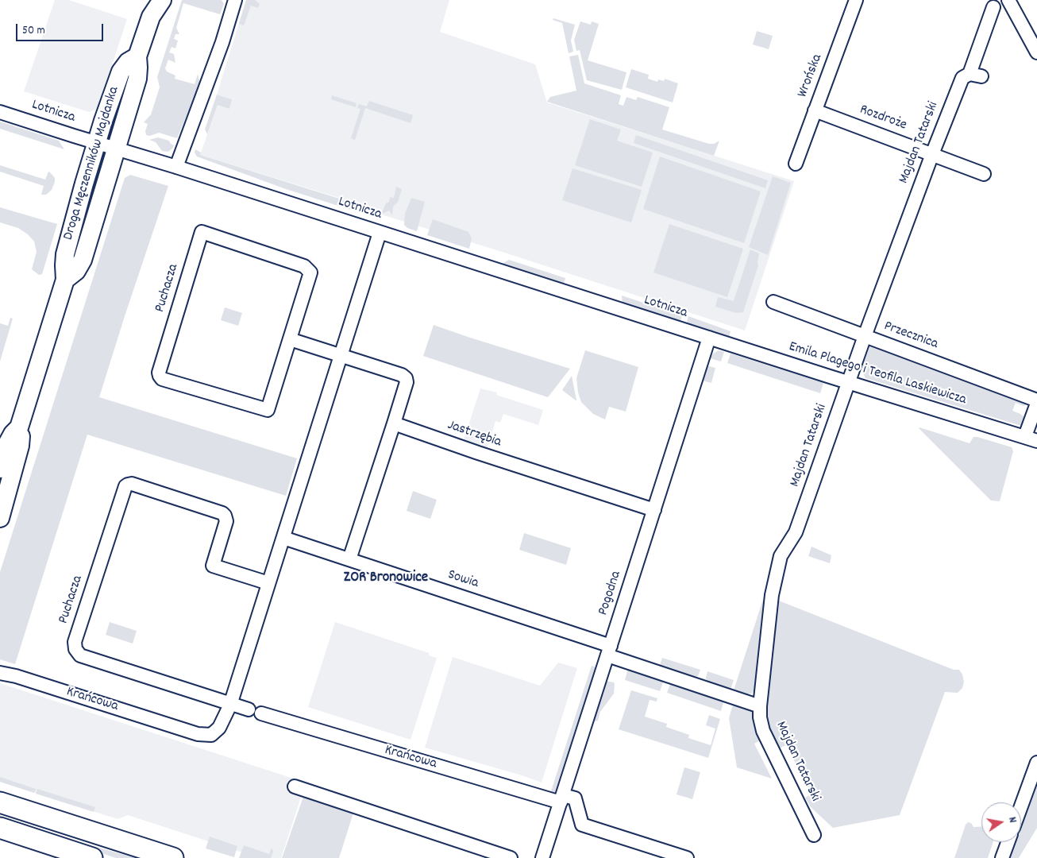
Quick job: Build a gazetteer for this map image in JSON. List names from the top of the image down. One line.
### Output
{"streets":{"street":["Wrońska","Lotnicza","Rozdroże","Majdan Tatarski","Droga Męczenników Majdanka","Puchacza","Przecznica","Emila Plagego i Teofila Laskiewicza","Jastrzębia","Sowia","Pogodna","Krańcowa"]},"crossings":[["Wrońska","Rozdroże"],["Lotnicza","Droga Męczenników Majdanka"],["Lotnicza","Emila Plagego i Teofila Laskiewicza"],["Lotnicza","Pogodna"],["Rozdroże","Majdan Tatarski"],["Majdan Tatarski","Przecznica"],["Majdan Tatarski","Emila Plagego i Teofila Laskiewicza"],["Majdan Tatarski","Sowia"],["Puchacza","Krańcowa"],["Emila Plagego i Teofila Laskiewicza","Pogodna"],["Jastrzębia","Pogodna"],["Sowia","Pogodna"],["Pogodna","Krańcowa"]],"districts":["ZOR Bronowice"],"scale_bar":"50 m","north":"right"}
